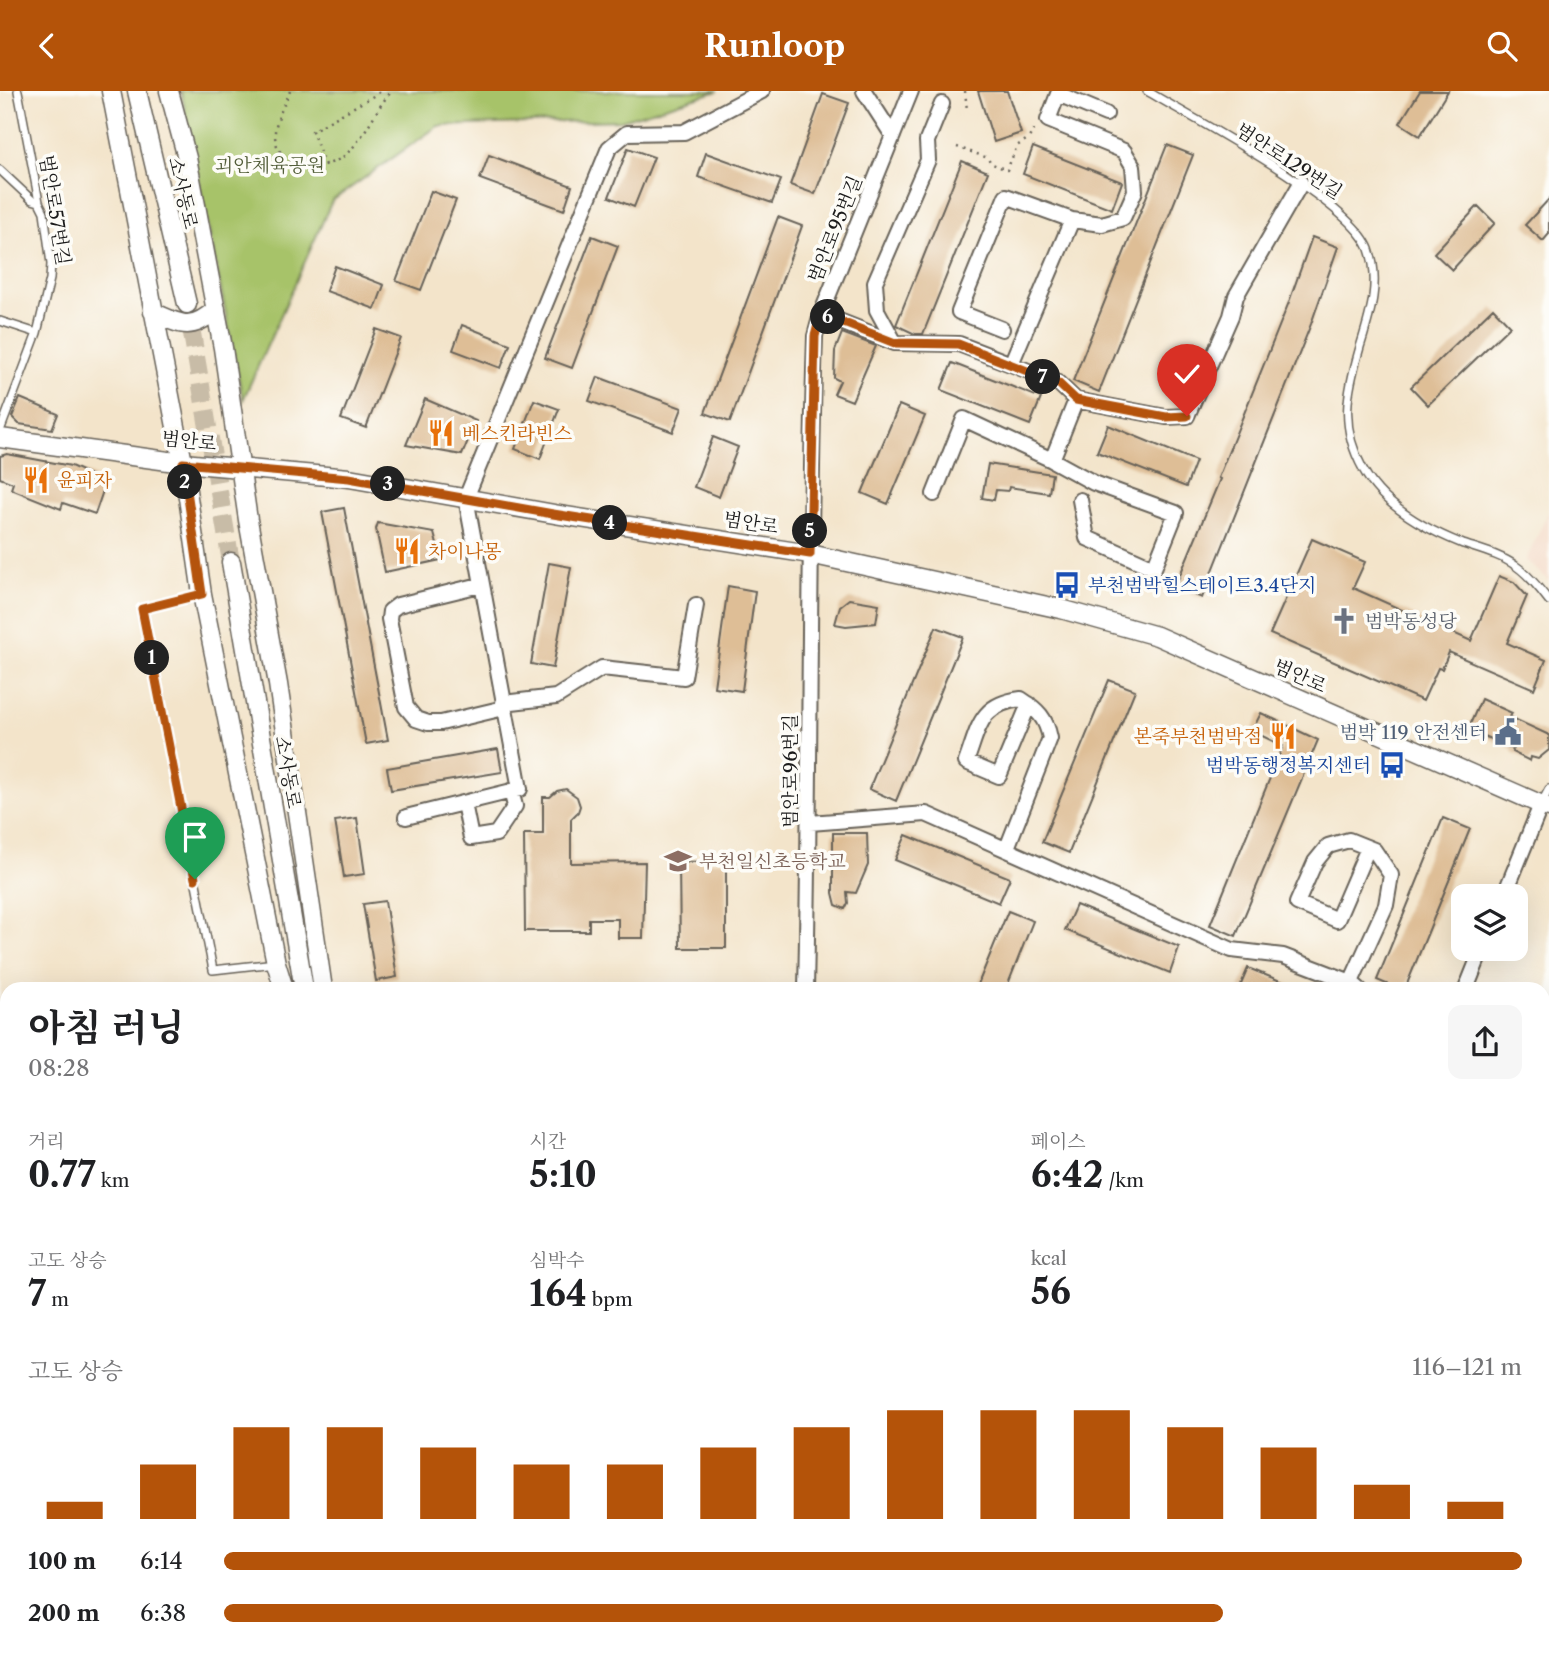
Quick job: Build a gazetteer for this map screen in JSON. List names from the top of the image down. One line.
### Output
{"streets":{"street":["소사동로","범안로95번길","범안로","범안로96번길"],"lane":["범안로129번길","범안로57번길"]},"crossings":[["범안로95번길","범안로"],["범안로95번길","범안로96번길"],["범안로","범안로96번길"]],"parks":["괴안체육공원"],"places":{"restaurant":["베스킨라빈스","윤피자","차이나몽","본죽부천범박점"],"bus stop":["부천범박힐스테이트3.4단지","범박동행정복지센터"],"church":["범박동성당"],"public building":["범박 119 안전센터"],"school or university":["부천일신초등학교"]},"page":{"header":"Runloop","pins":["6","7","2","3","4","5","1"],"heading":["아침 러닝","08:28"],"stats":[["거리","0.77 km"],["시간","5:10"],["페이스","6:42 /km"],["고도 상승","7 m"],["심박수","164 bpm"],["kcal","56"]],"chart":["고도 상승","116–121 m"],"list":[{"name":"100 m","note":"6:14"},{"name":"200 m","note":"6:38"}]}}
